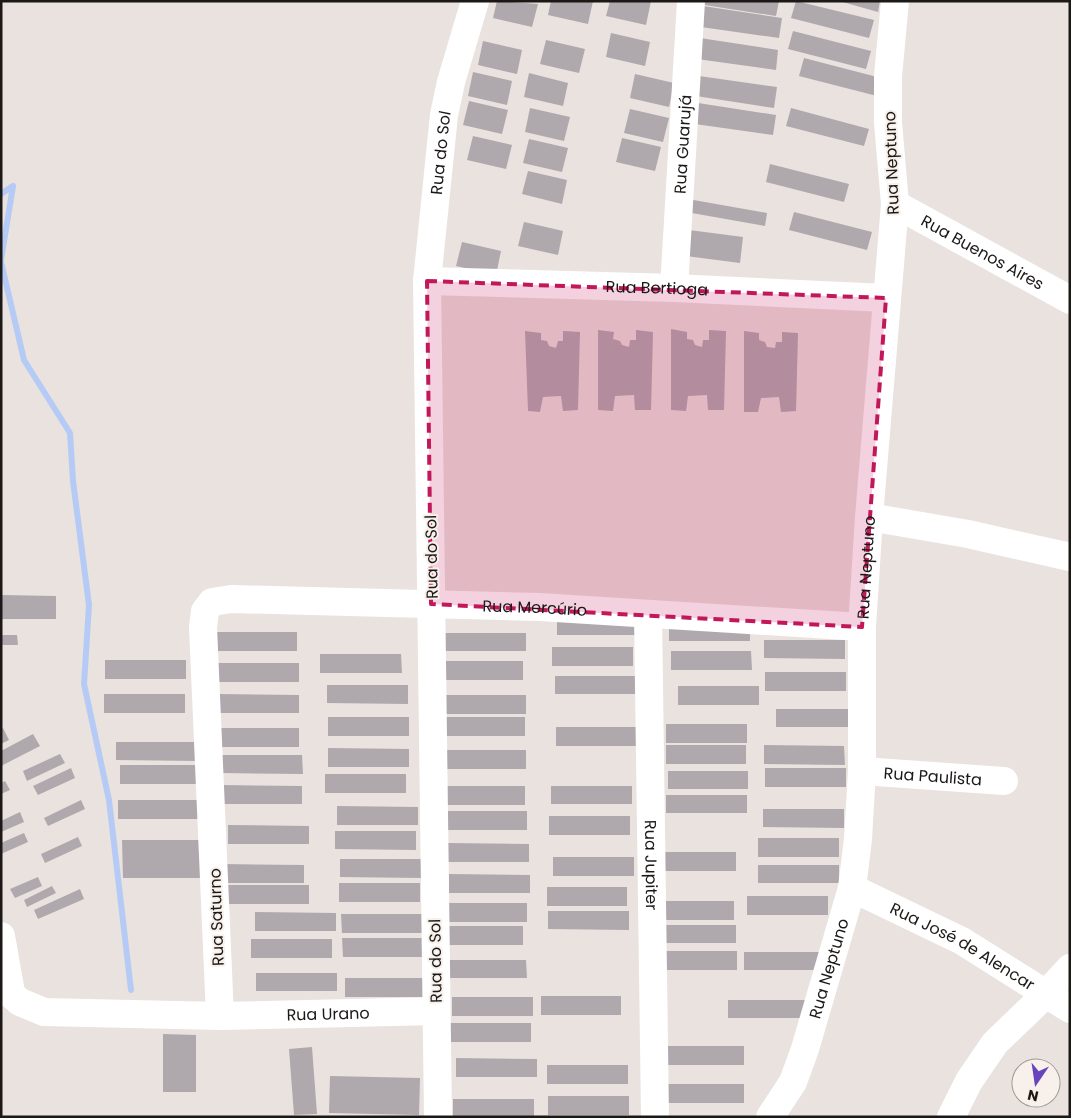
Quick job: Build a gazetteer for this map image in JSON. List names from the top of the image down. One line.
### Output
{"streets":{"street":["Rua Guarujá","Rua do Sol","Rua Neptuno","Rua Buenos Aires","Rua Bertioga","Rua Mercúrio","Rua Paulista","Rua Jupiter","Rua Saturno","Rua José de Alencar","Rua Urano"]},"crossings":[["Rua Guarujá","Rua Bertioga"],["Rua do Sol","Rua Bertioga"],["Rua do Sol","Rua Mercúrio"],["Rua do Sol","Rua Urano"],["Rua Neptuno","Rua Buenos Aires"],["Rua Neptuno","Rua Bertioga"],["Rua Neptuno","Rua Mercúrio"],["Rua Neptuno","Rua Paulista"],["Rua Neptuno","Rua José de Alencar"],["Rua Mercúrio","Rua Jupiter"],["Rua Mercúrio","Rua Saturno"],["Rua Saturno","Rua Urano"]],"north":"bottom"}
